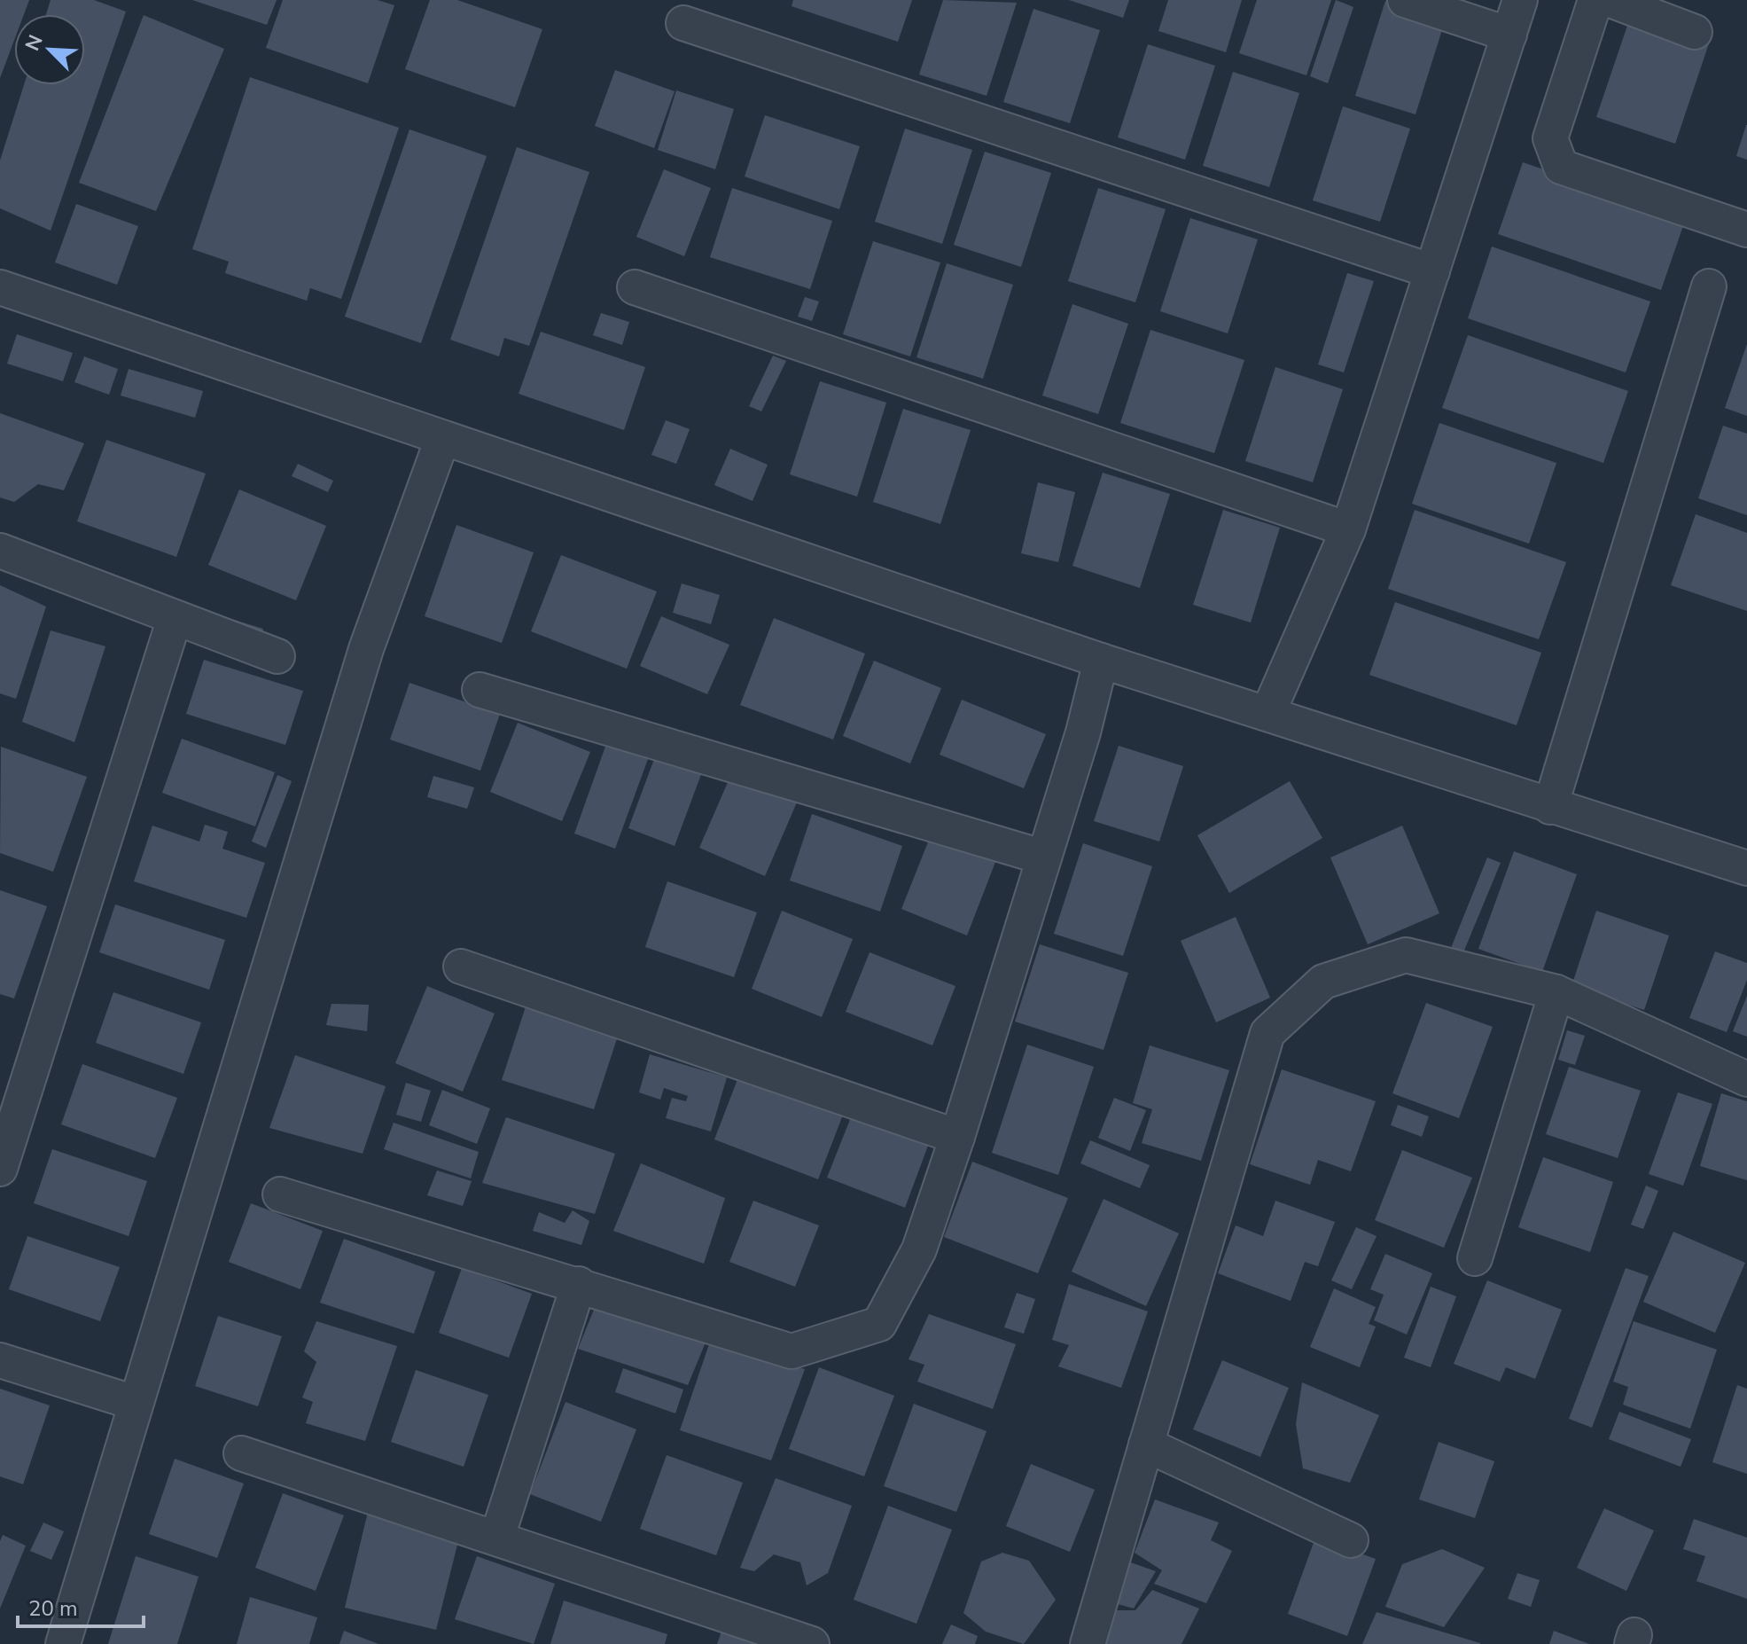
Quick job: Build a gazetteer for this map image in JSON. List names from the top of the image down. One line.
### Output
{"scale_bar":"20 m","north":"top left"}
